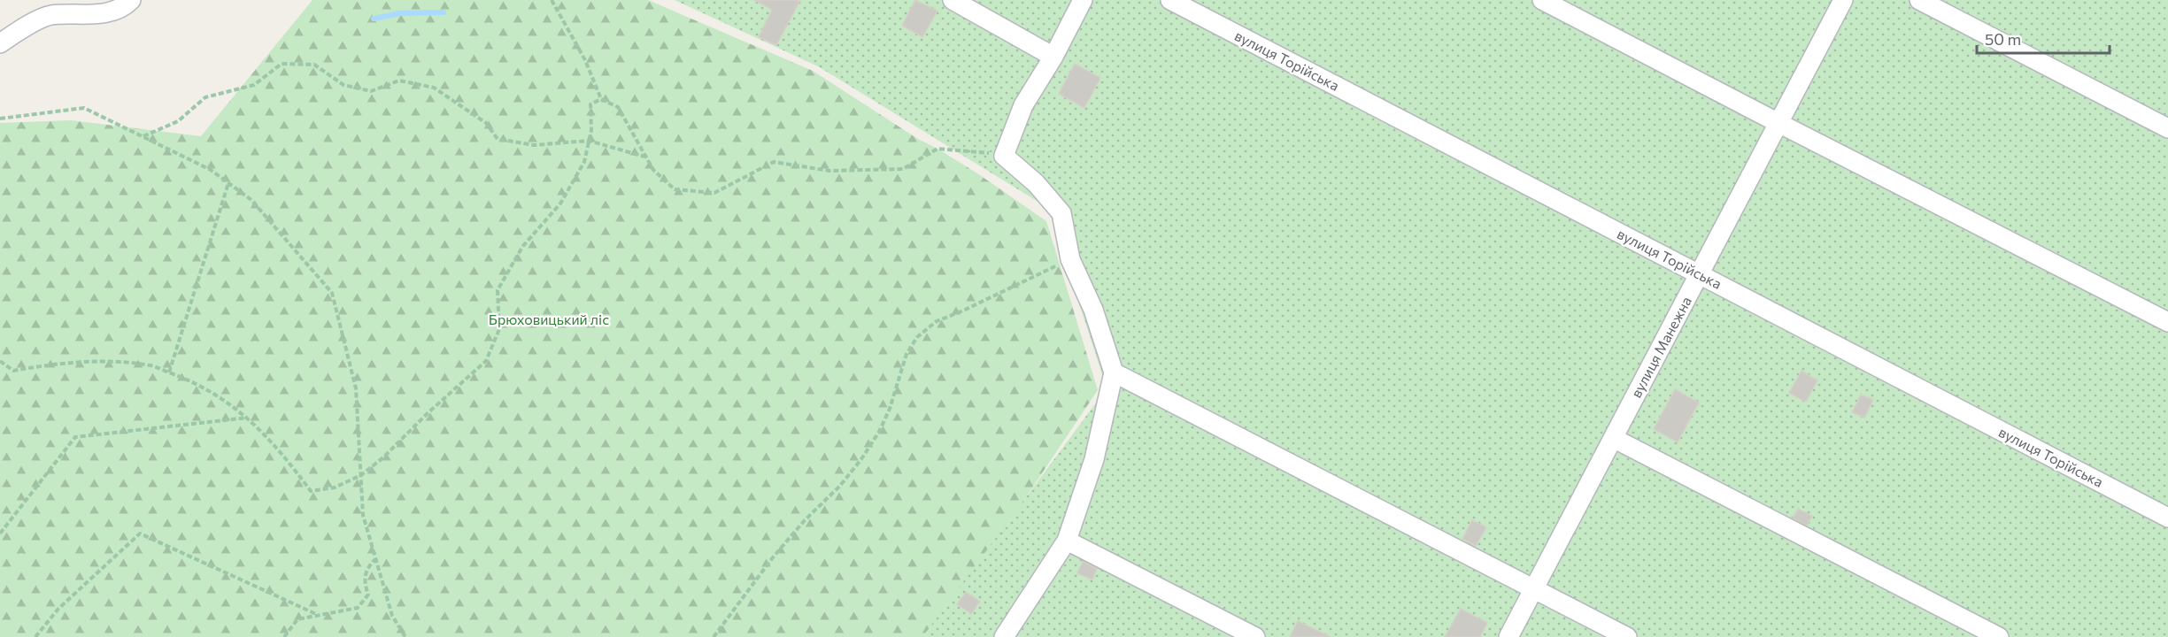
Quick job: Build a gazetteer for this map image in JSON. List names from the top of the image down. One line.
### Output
{"streets":{"street":["вулиця Торійська","вулиця Манежна"]},"crossings":[["вулиця Торійська","вулиця Манежна"]],"parks":["Брюховицький ліс"],"scale_bar":"50 m"}
